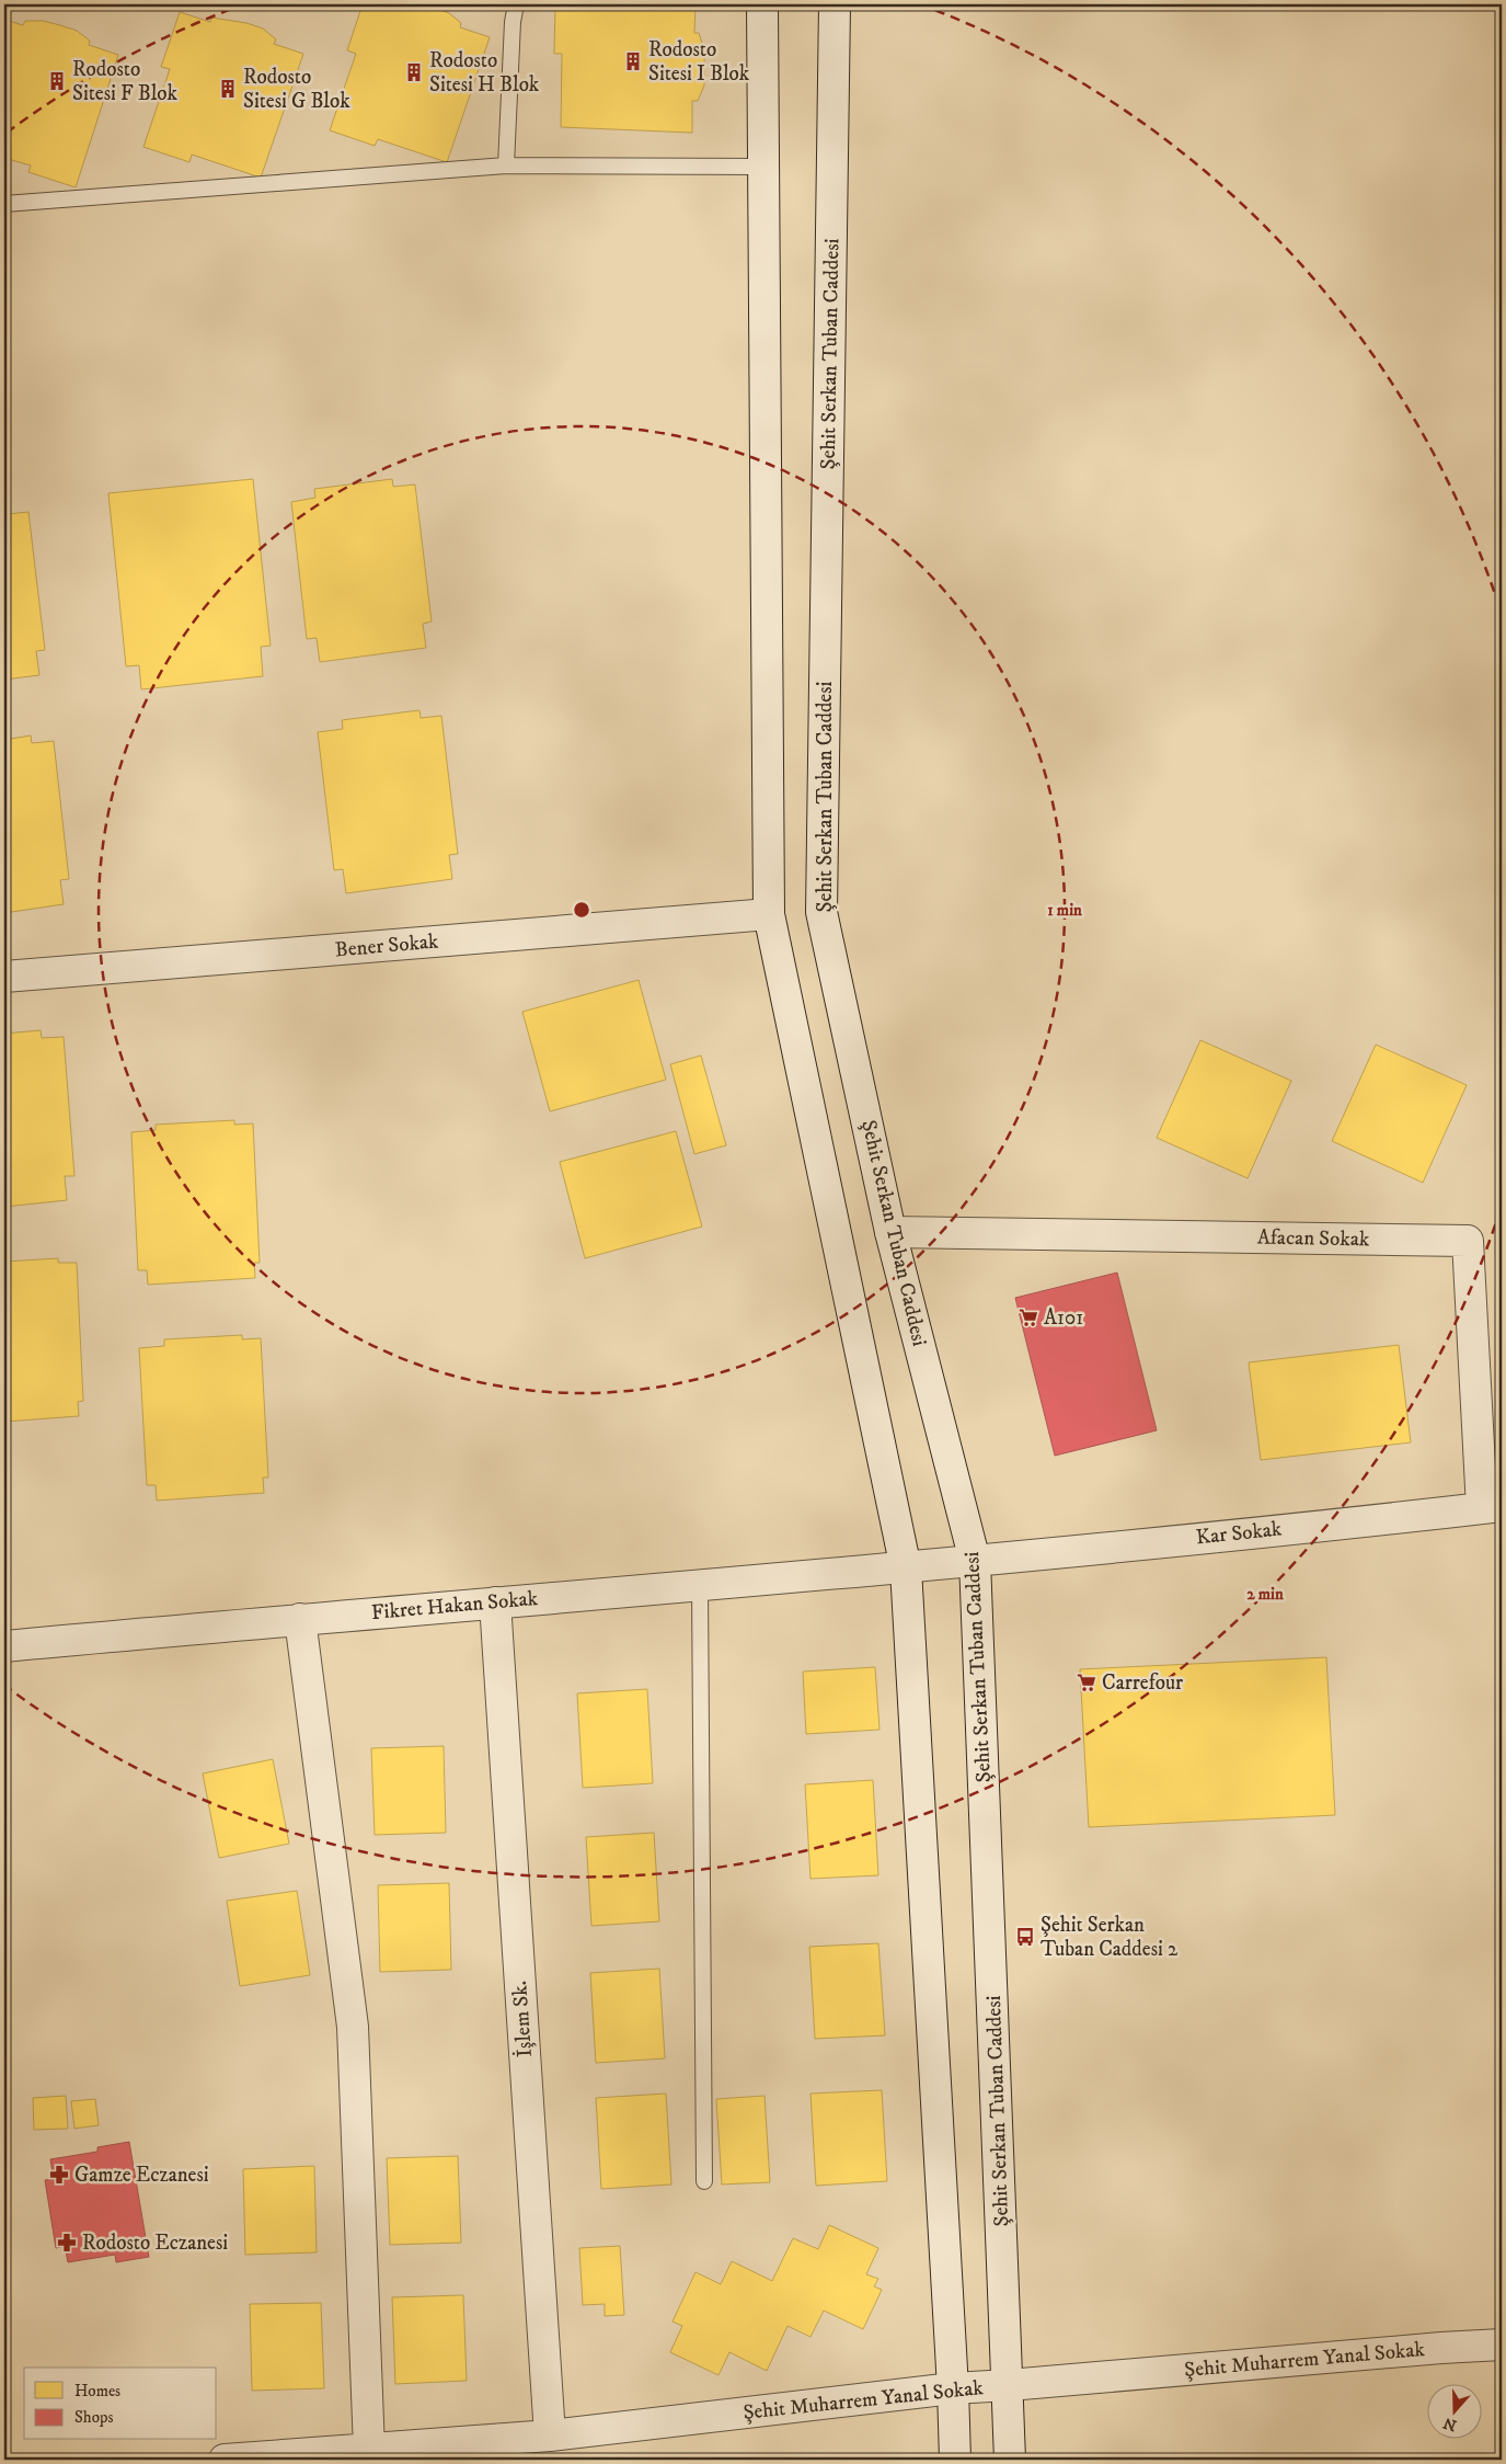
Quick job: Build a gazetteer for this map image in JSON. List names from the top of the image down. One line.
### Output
{"streets":{"street":["Şehit Serkan Tuban Caddesi","Bener Sokak","Afacan Sokak","Kar Sokak","Fikret Hakan Sokak","İşlem Sk.","Şehit Muharrem Yanal Sokak"]},"crossings":[["Şehit Serkan Tuban Caddesi","Afacan Sokak"],["Şehit Serkan Tuban Caddesi","Kar Sokak"],["Şehit Serkan Tuban Caddesi","Şehit Muharrem Yanal Sokak"],["Afacan Sokak","Kar Sokak"],["Kar Sokak","Fikret Hakan Sokak"],["Fikret Hakan Sokak","İşlem Sk."],["İşlem Sk.","Şehit Muharrem Yanal Sokak"]],"places":{"building":["Rodosto Sitesi I Blok","Rodosto Sitesi H Blok","Rodosto Sitesi F Blok","Rodosto Sitesi G Blok"],"supermarket":["A101","Carrefour"],"bus stop":["Şehit Serkan Tuban Caddesi 2"],"pharmacy":["Gamze Eczanesi","Rodosto Eczanesi"]},"legend":["Homes","Shops"],"north":"bottom","rings":["1 min","2 min"]}
